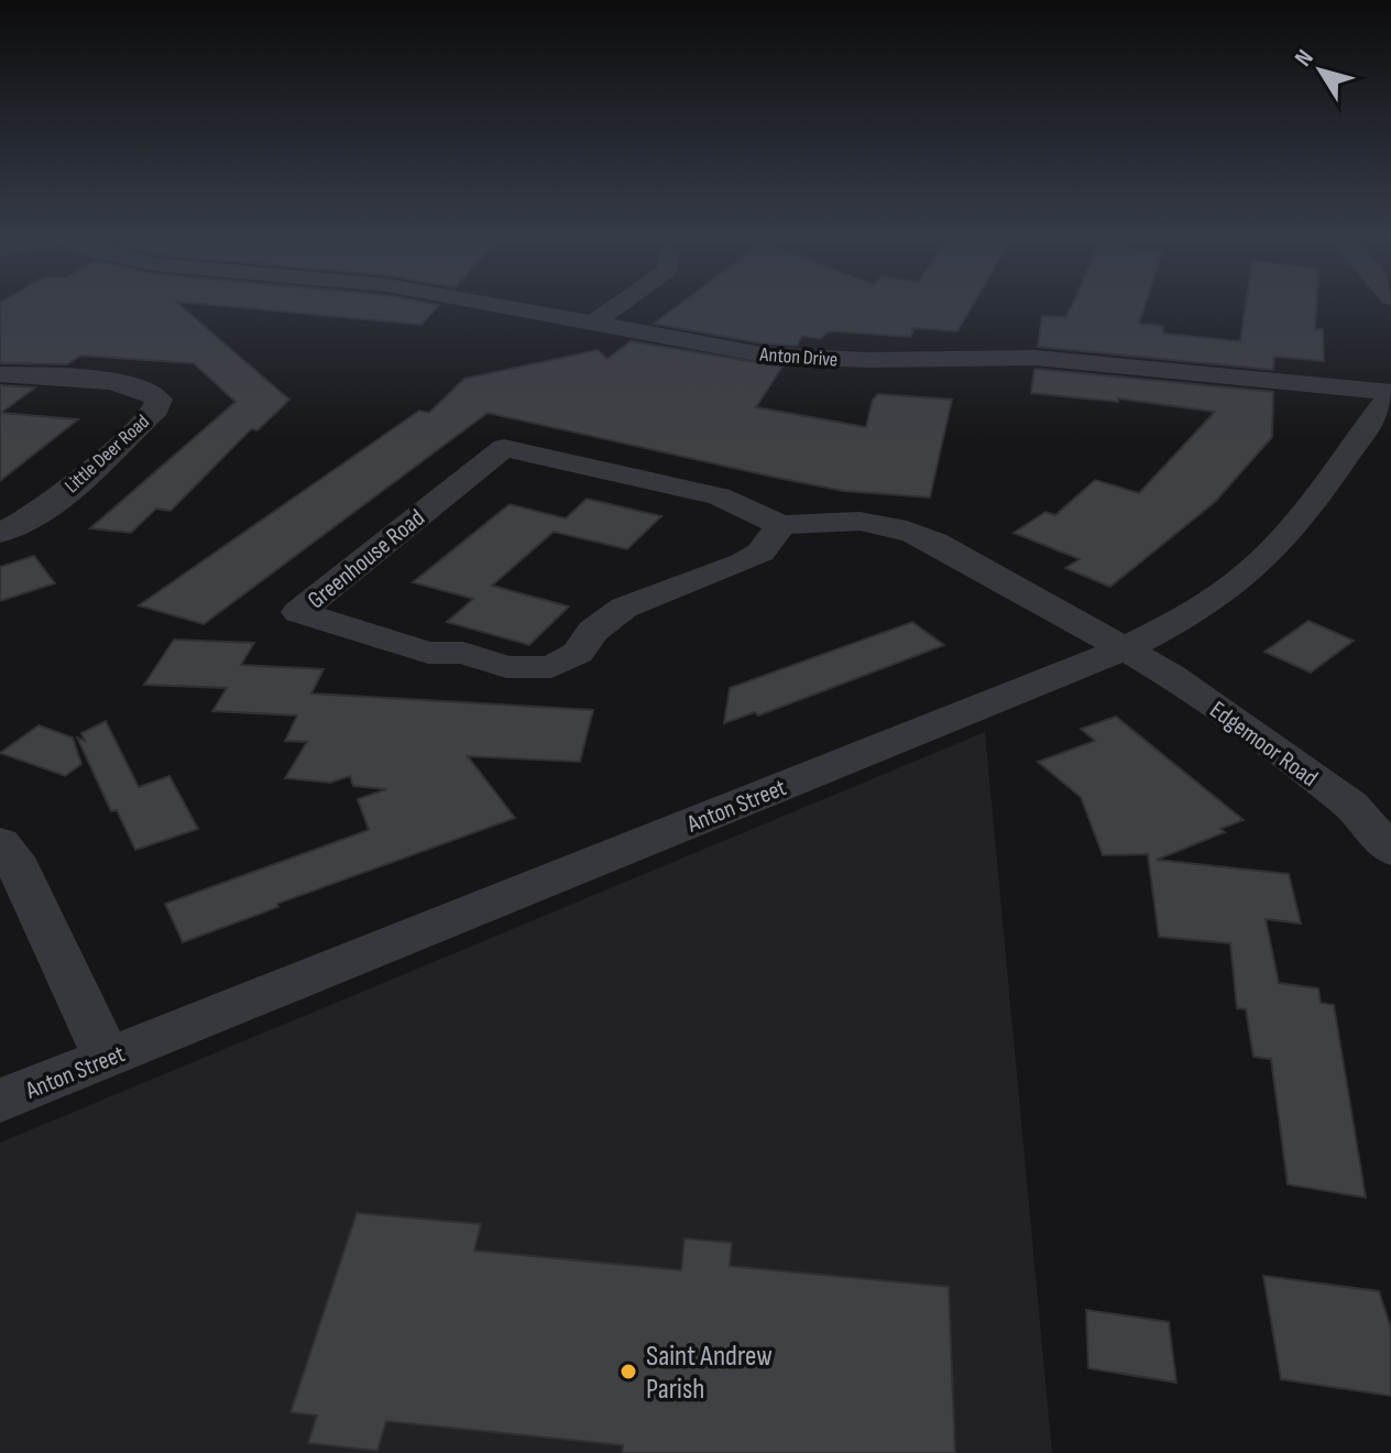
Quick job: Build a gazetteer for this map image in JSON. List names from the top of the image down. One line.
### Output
{"streets":{"street":["Anton Drive","Little Deer Road","Greenhouse Road","Edgemoor Road","Anton Street"]},"crossings":[["Anton Drive","Anton Street"],["Greenhouse Road","Edgemoor Road"],["Greenhouse Road","Anton Street"],["Edgemoor Road","Anton Street"]],"places":["Saint Andrew Parish"],"north":"top left"}
